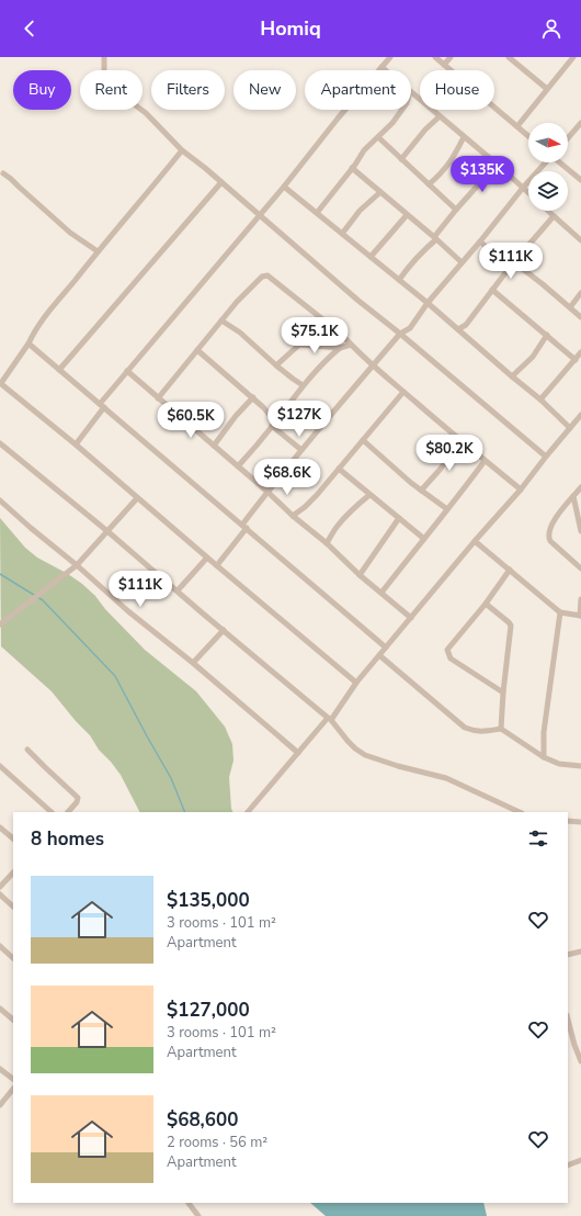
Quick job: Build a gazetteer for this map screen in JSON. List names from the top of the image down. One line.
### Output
{"north":"right","page":{"header":"Homiq","chip":["Buy","Rent","Filters","New","Apartment","House"],"price":["$135K","$111K","$75.1K","$127K","$60.5K","$80.2K","$68.6K","$111K"],"heading":"8 homes","list":[{"name":"$135,000","note":"3 rooms · 101 m² · Apartment"},{"name":"$127,000","note":"3 rooms · 101 m² · Apartment"},{"name":"$68,600","note":"2 rooms · 56 m² · Apartment"}]}}
